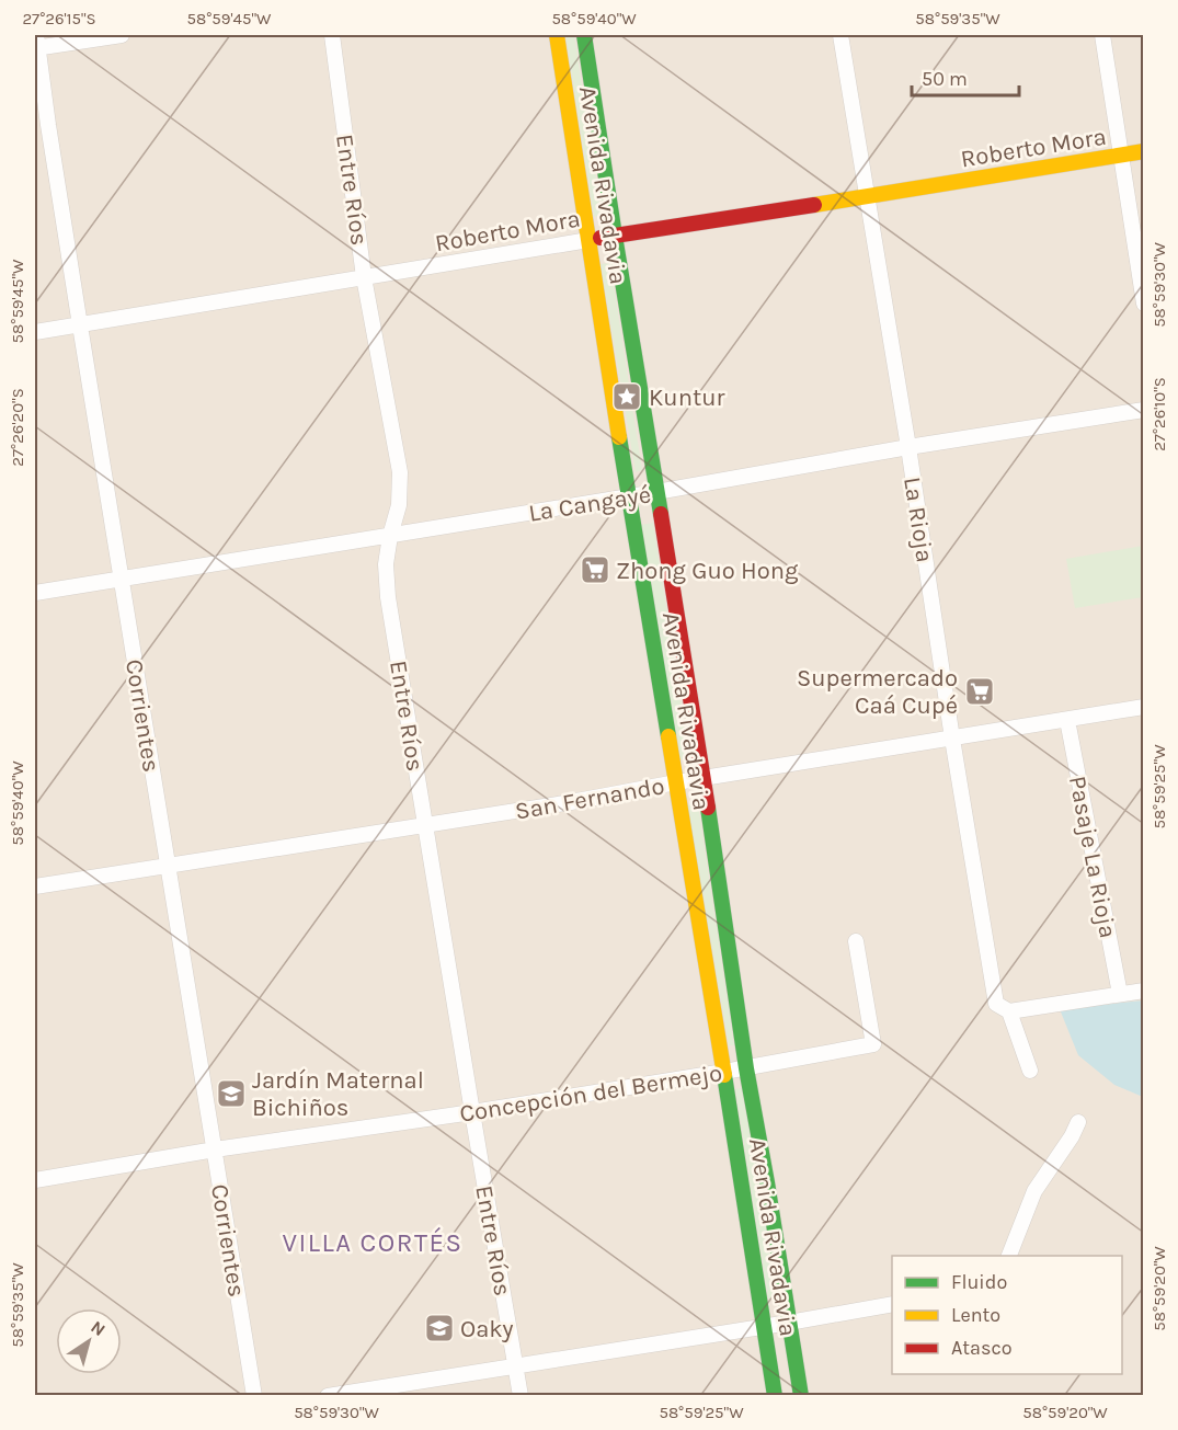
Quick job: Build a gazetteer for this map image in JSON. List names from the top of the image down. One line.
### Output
{"streets":{"street":["Roberto Mora","Avenida Rivadavia","Entre Ríos","La Cangayé","La Rioja","Corrientes","San Fernando","Pasaje La Rioja","Concepción del Bermejo"]},"crossings":[["Roberto Mora","Avenida Rivadavia"],["Roberto Mora","Entre Ríos"],["Roberto Mora","La Rioja"],["Roberto Mora","Corrientes"],["Avenida Rivadavia","La Cangayé"],["Avenida Rivadavia","San Fernando"],["Avenida Rivadavia","Concepción del Bermejo"],["Entre Ríos","La Cangayé"],["Entre Ríos","San Fernando"],["Entre Ríos","Concepción del Bermejo"],["La Cangayé","La Rioja"],["La Cangayé","Corrientes"],["La Rioja","San Fernando"],["Corrientes","San Fernando"],["Corrientes","Concepción del Bermejo"],["San Fernando","Pasaje La Rioja"]],"districts":["VILLA CORTÉS"],"places":{"place":["Kuntur"],"supermarket":["Zhong Guo Hong","Supermercado Caá Cupé"],"school or university":["Jardín Maternal Bichiños","Oaky"]},"legend":["Fluido","Lento","Atasco"],"scale_bar":"50 m","north":"top right","coordinates":["27°26'15\"S","58°59'45\"W","58°59'40\"W","58°59'35\"W","58°59'30\"W","27°26'10\"S","27°26'20\"S","58°59'25\"W","58°59'20\"W"]}
